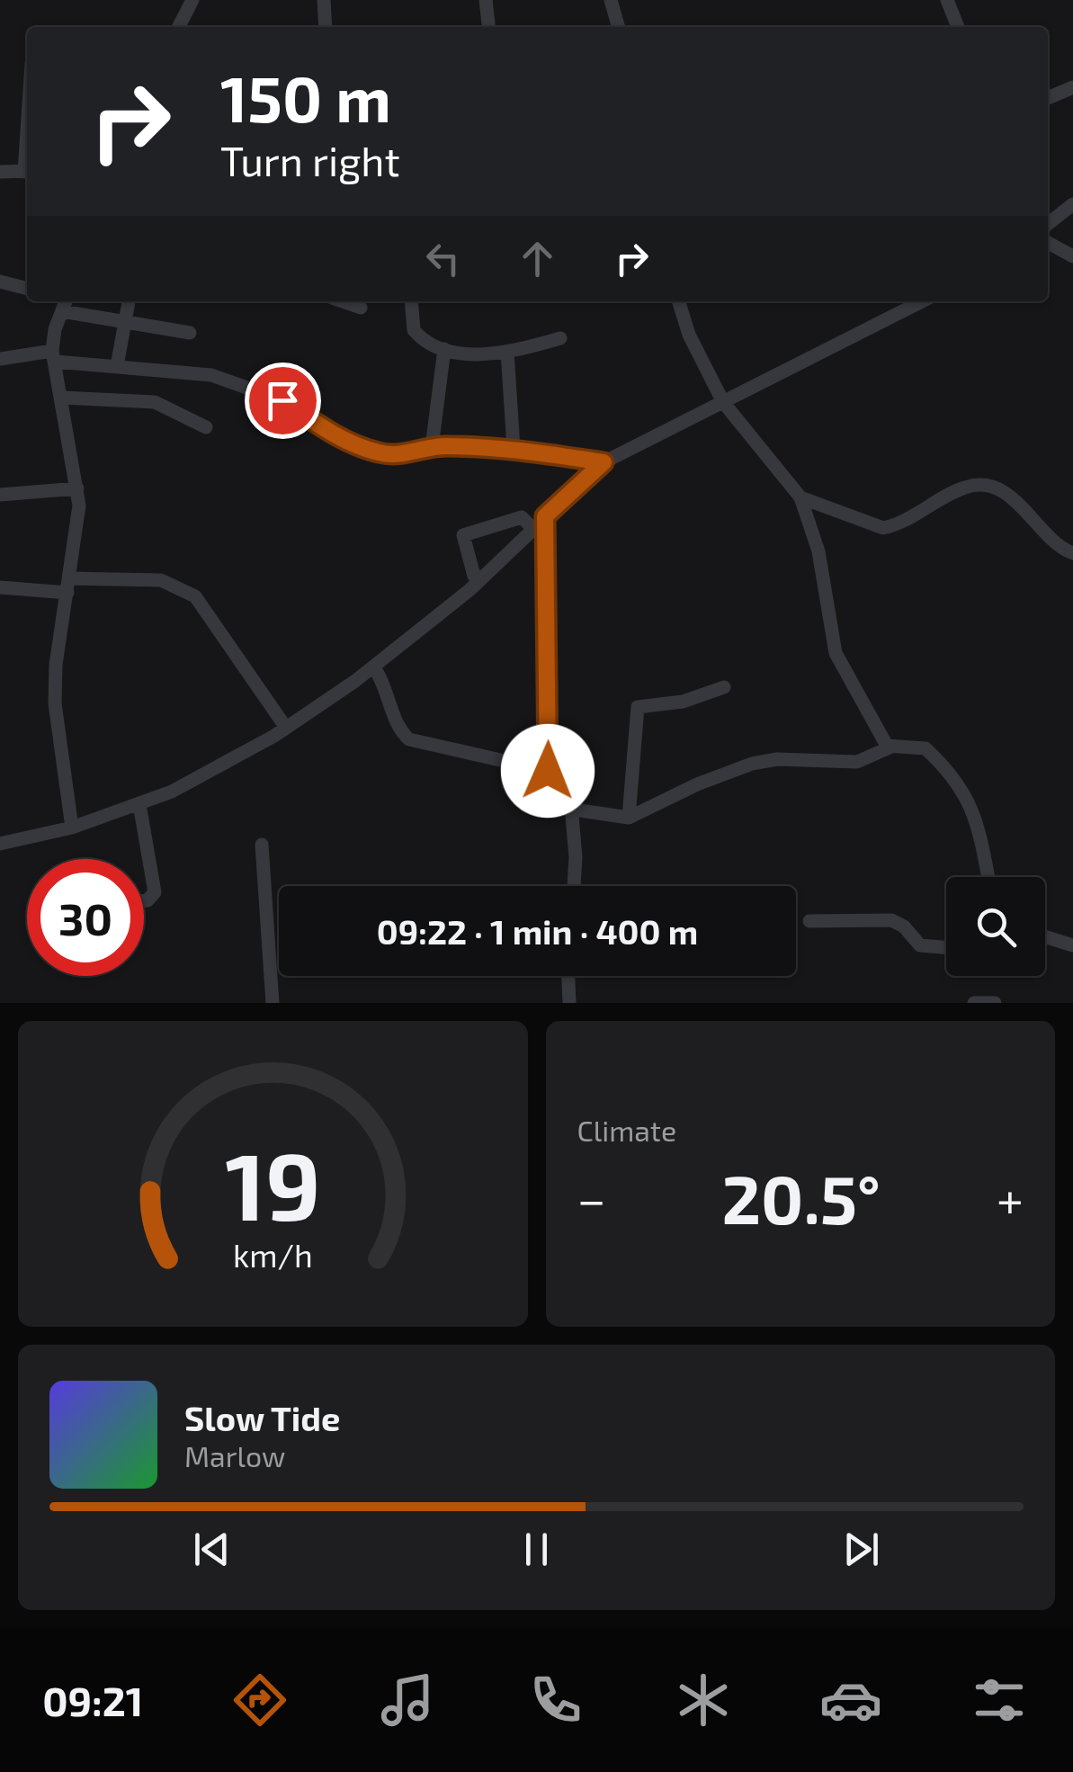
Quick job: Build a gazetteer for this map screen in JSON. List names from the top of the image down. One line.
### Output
{"page":{"turn":["150 m","Turn right"],"limit":"30","trip":"09:22 · 1 min · 400 m","tile":"Climate","heat":["−","20.5°","+"],"song":["Slow Tide","Marlow"],"tabs":"09:21","gauge":["19","km/h"]}}
